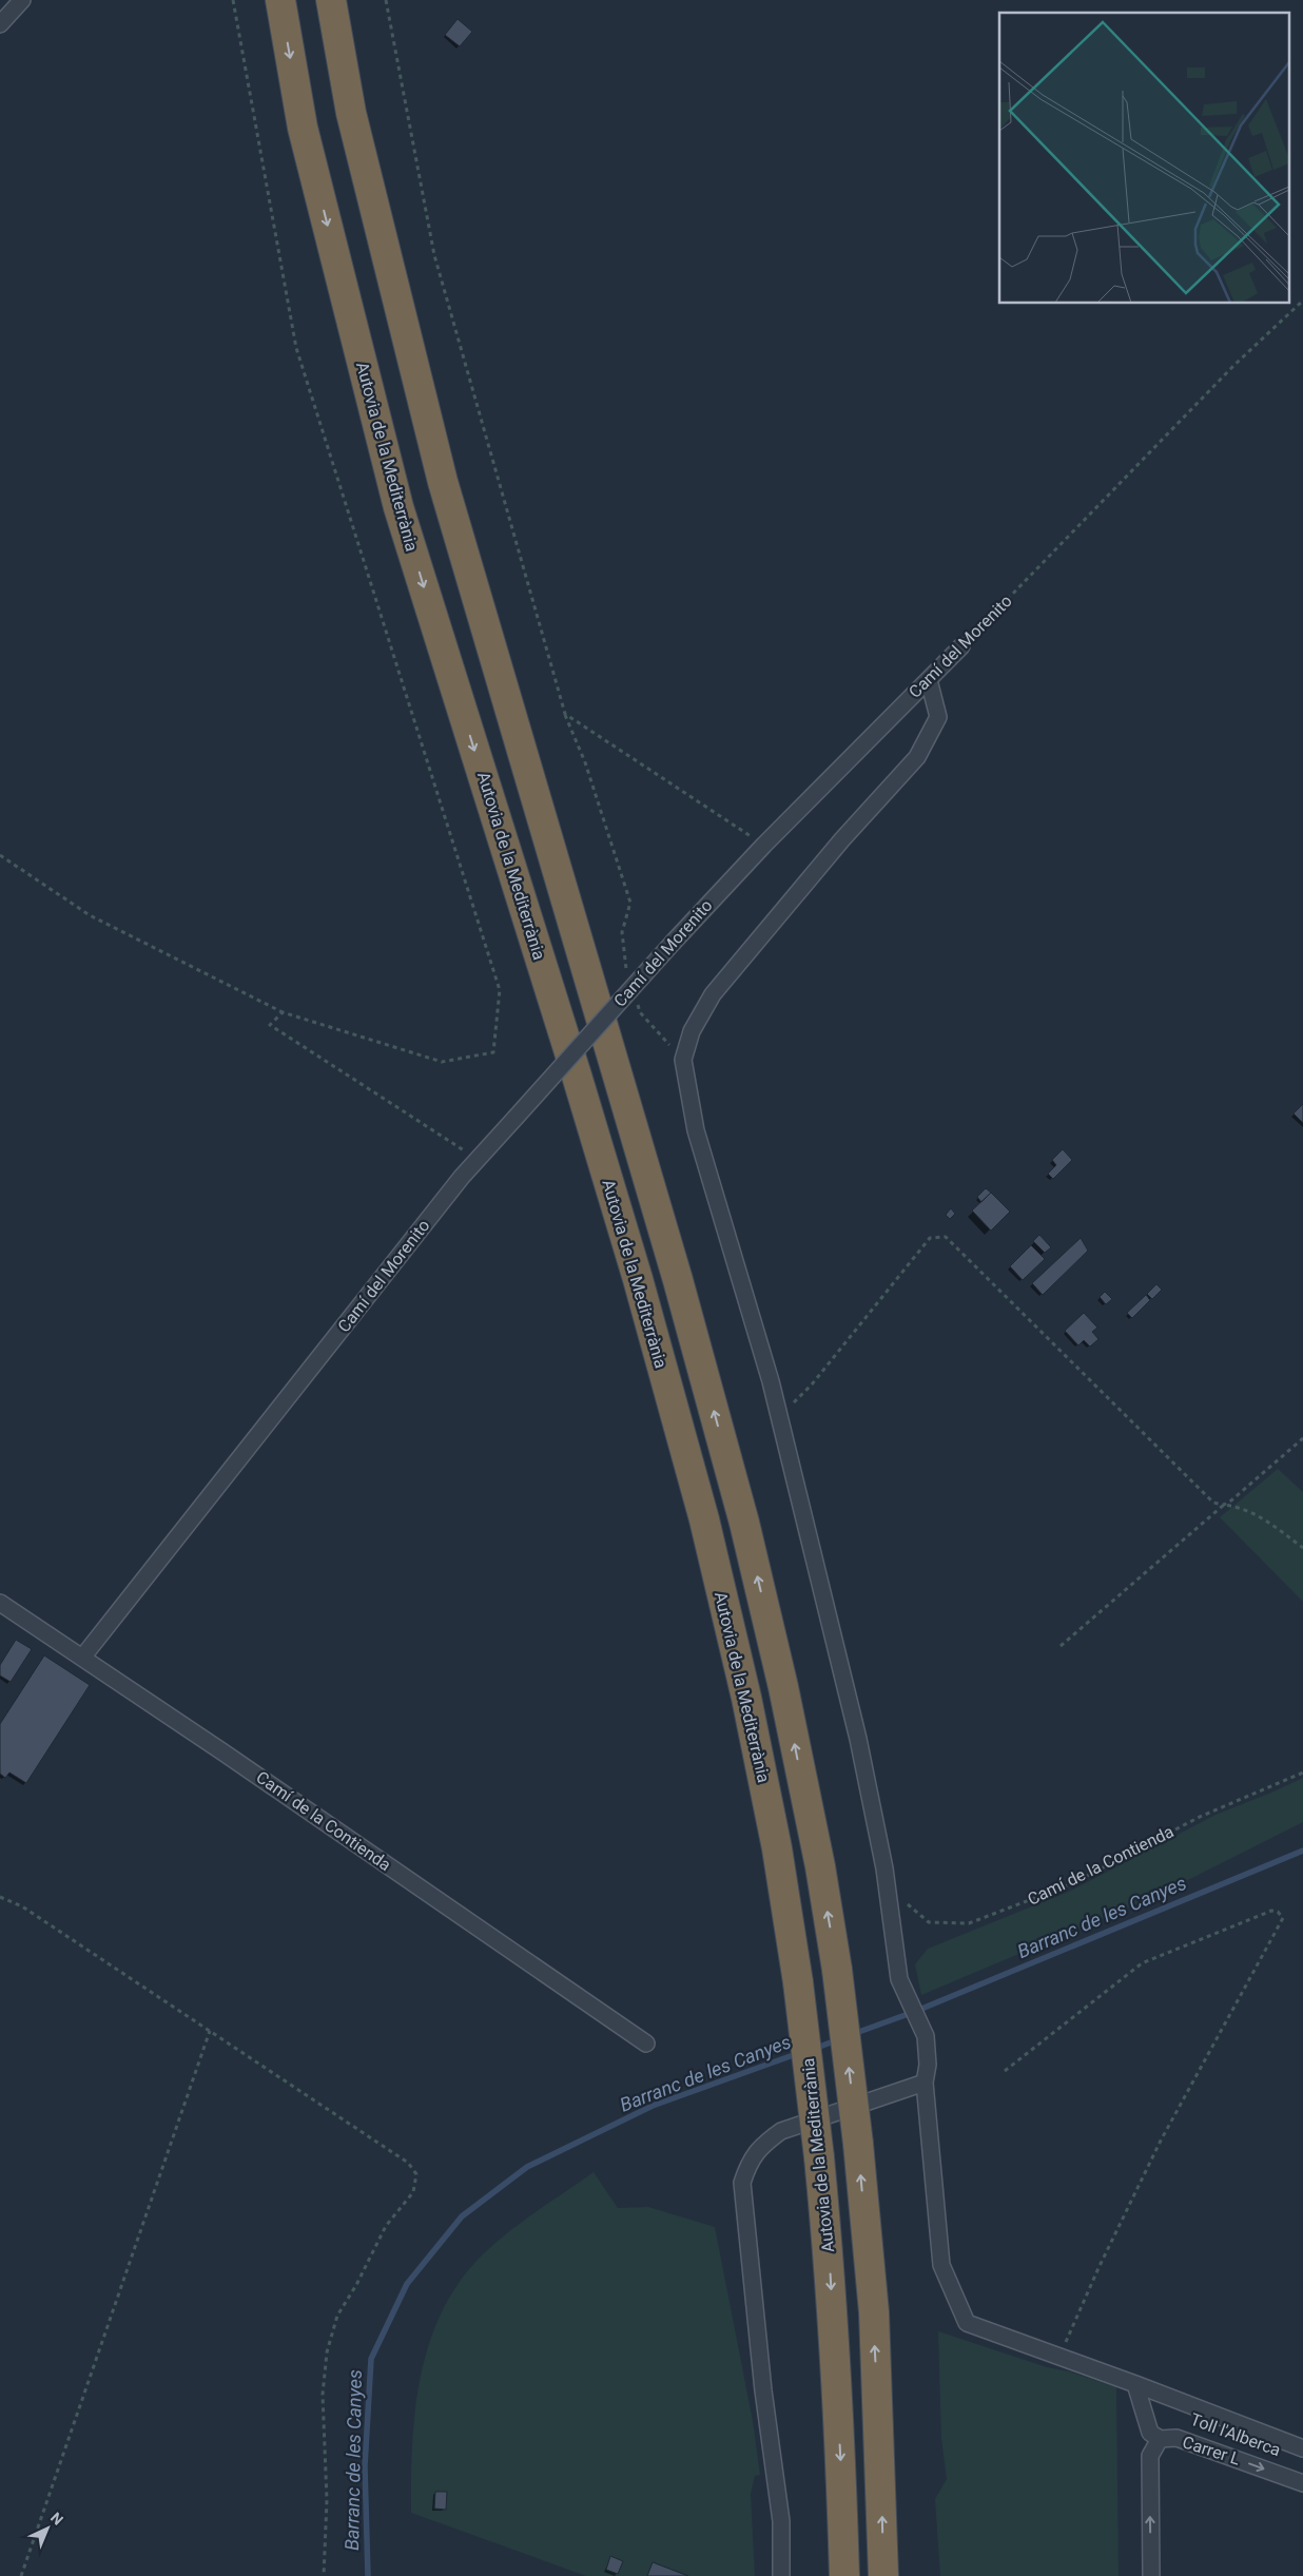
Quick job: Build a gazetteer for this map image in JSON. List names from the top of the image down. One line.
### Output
{"streets":{"highway":["Autovia de la Mediterrània"],"street":["Camí del Morenito","Camí de la Contienda","Carrer L"]},"crossings":[["Camí del Morenito","Camí de la Contienda"]],"water":["Barranc de les Canyes"],"north":"top right"}
